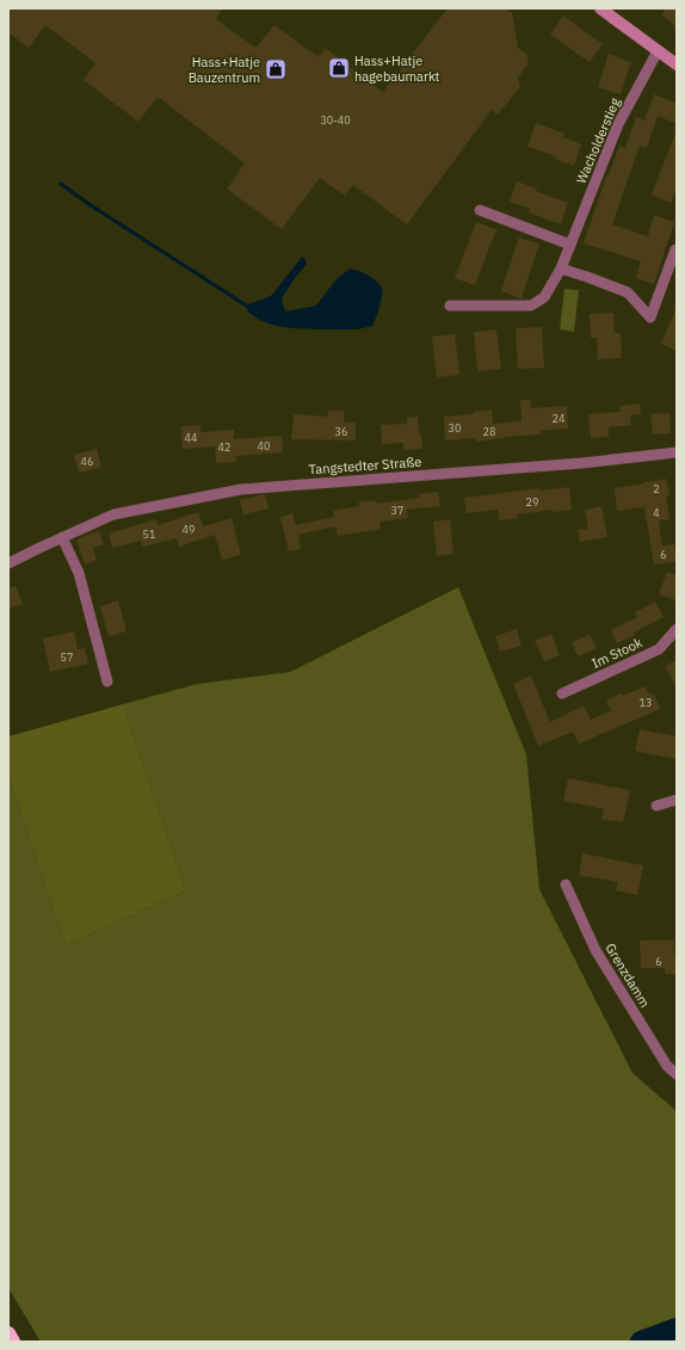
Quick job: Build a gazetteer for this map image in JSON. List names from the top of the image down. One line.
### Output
{"streets":{"street":["Wacholderstieg","Tangstedter Straße","Im Stook","Grenzdamm"]},"places":{"shop":["Hass+Hatje hagebaumarkt","Hass+Hatje Bauzentrum"]},"house_numbers":["30-40","24","30","36","28","44","40","42","46","2","29","37","4","49","51","6","57","13","6"]}
